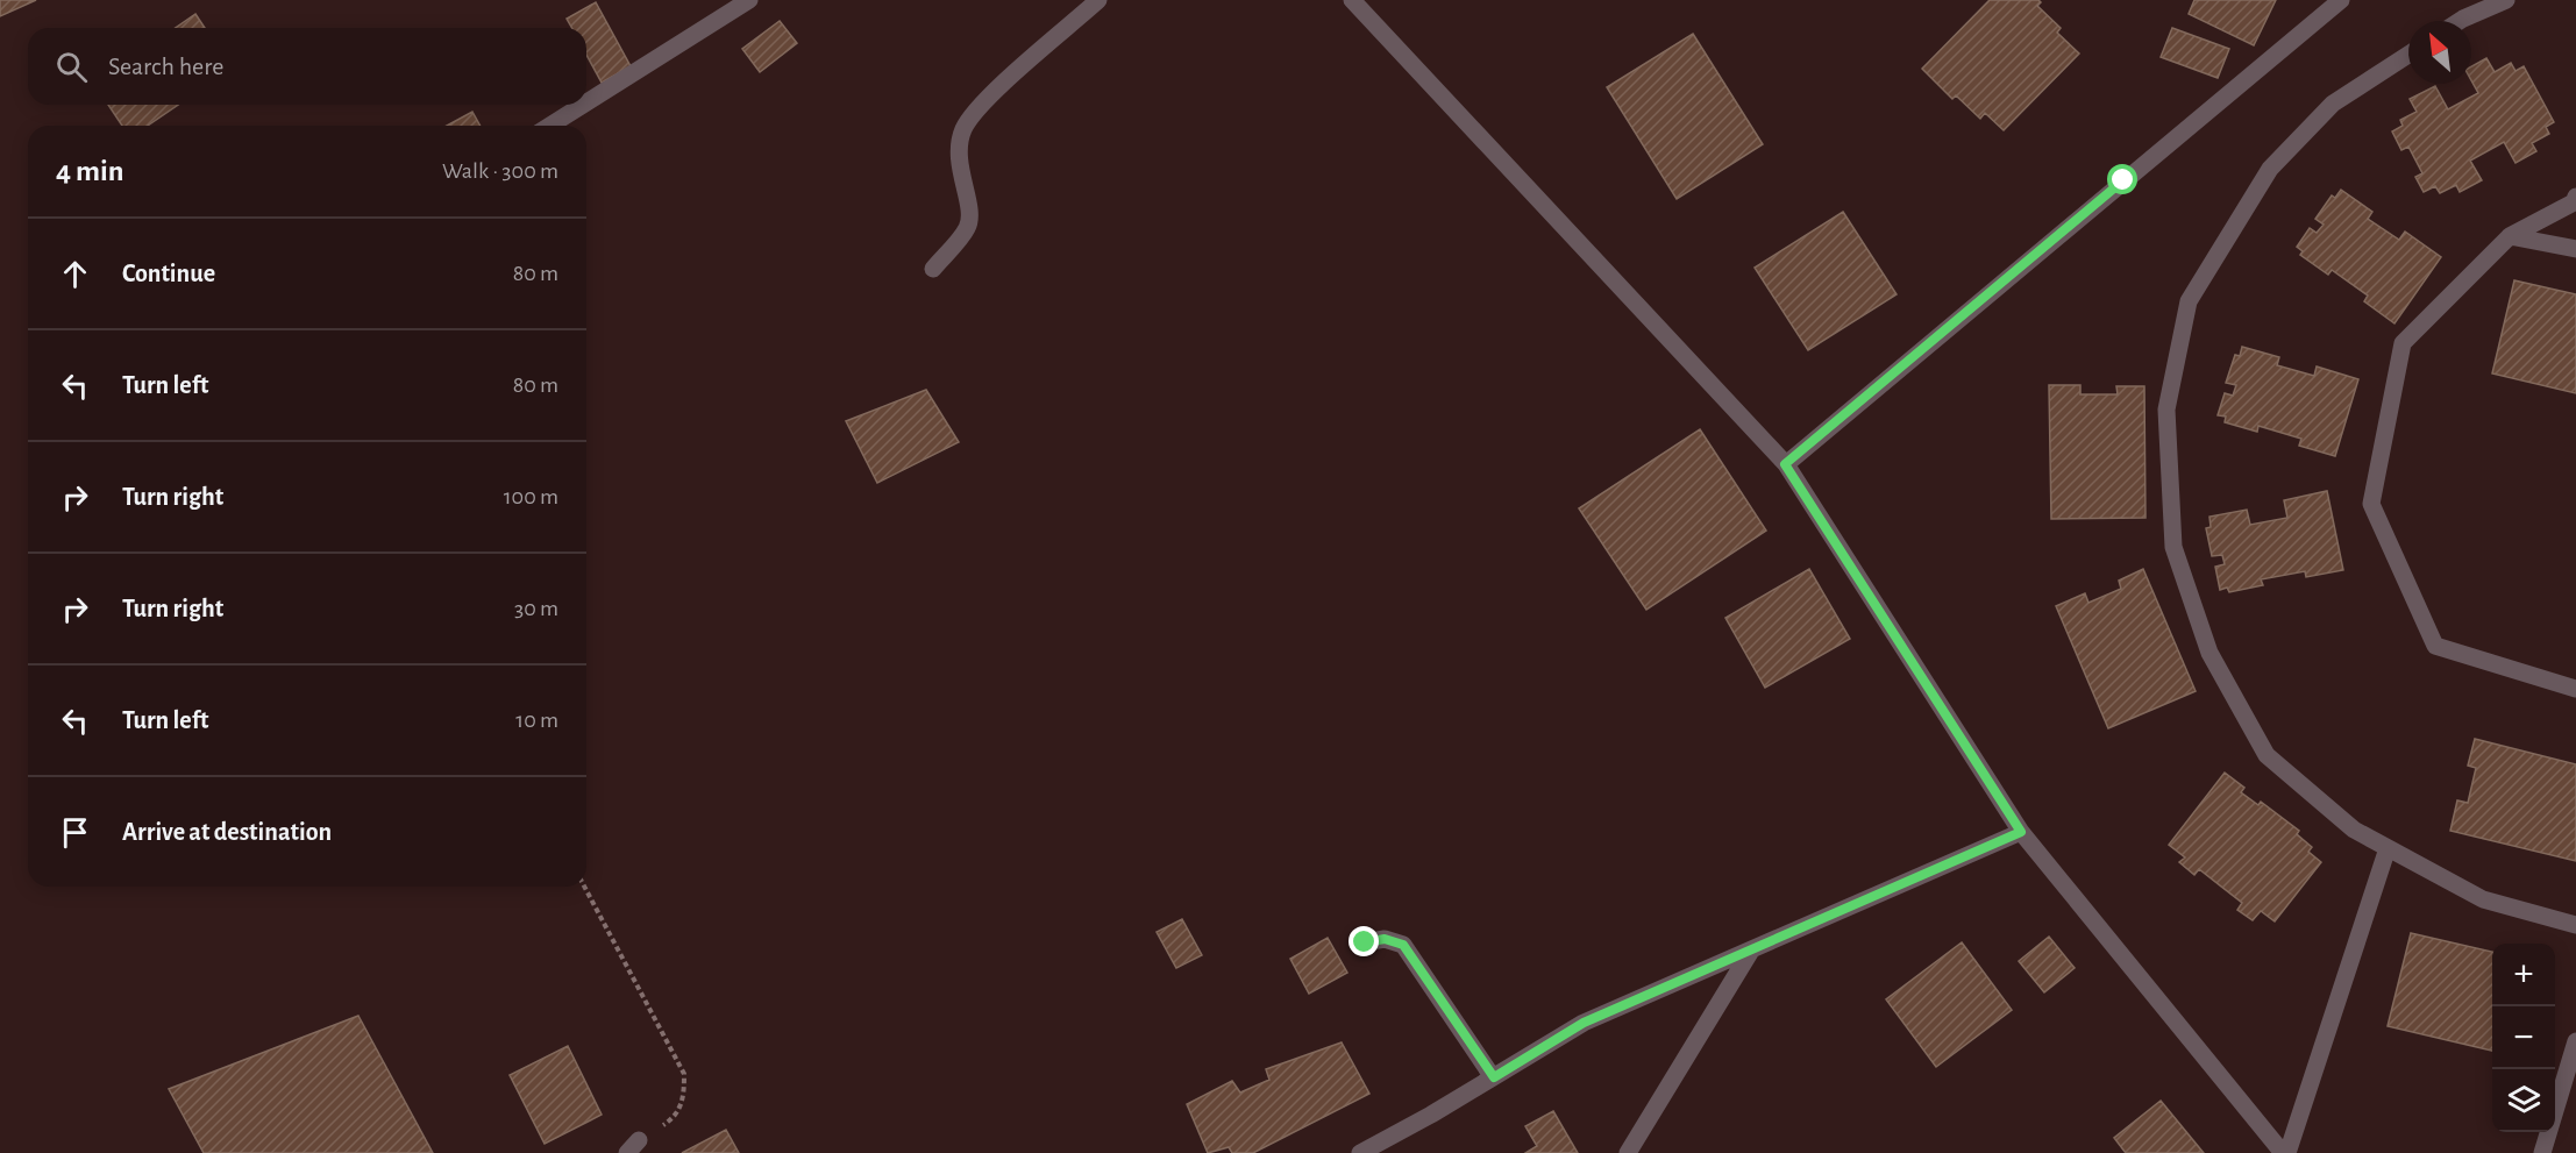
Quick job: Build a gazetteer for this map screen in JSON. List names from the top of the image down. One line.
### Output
{"north":"top left","page":{"search":"Search here","heading":["4 min","Walk · 300 m"],"list":[["Continue","80 m"],["Turn left","80 m"],["Turn right","100 m"],["Turn right","30 m"],["Turn left","10 m"],"Arrive at destination"],"map_buttons":["+","−"]}}
